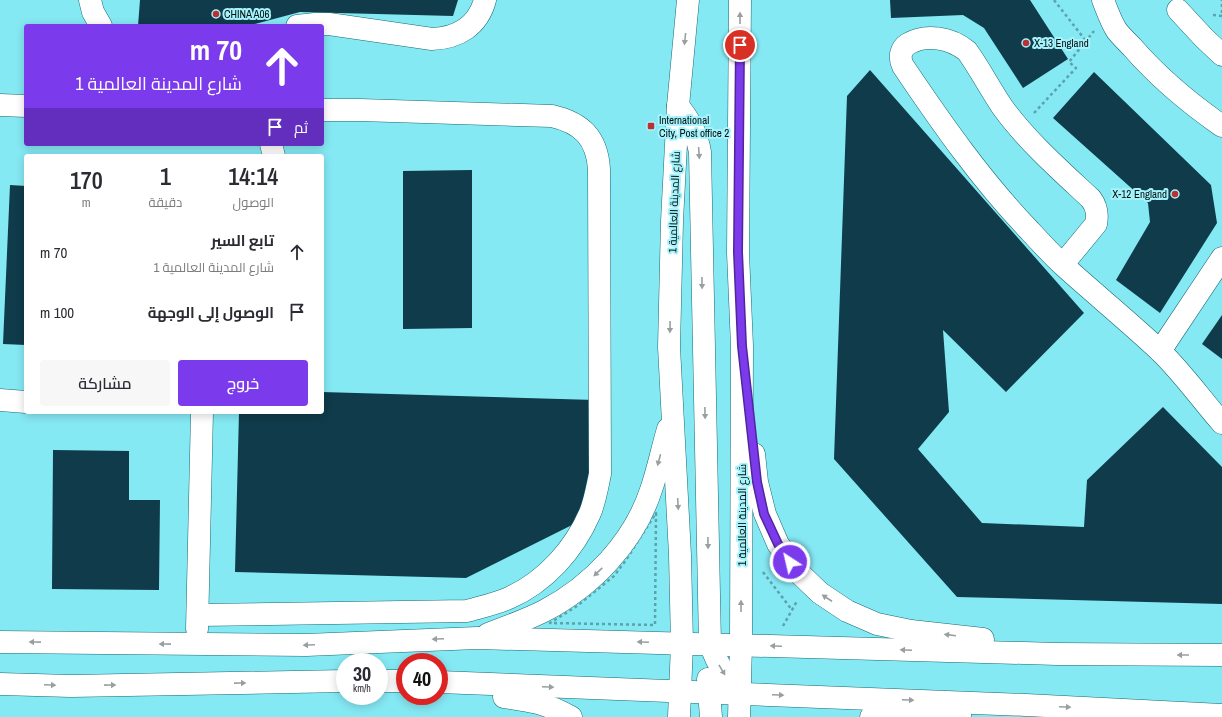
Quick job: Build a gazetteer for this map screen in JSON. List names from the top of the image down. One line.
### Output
{"streets":{"street":["شارع المدينة العالمية 1"]},"places":{"other":["CHINA A06","X-13 England","X-12 England"],"transit":["International City, Post office 2"]},"page":{"turn":["70 m","شارع المدينة العالمية 1"],"then":"ثم","eta":["14:14","الوصول","1","دقيقة","170","m"],"list":[{"name":"تابع السير","note":"شارع المدينة العالمية 1","value":"70 m"},{"name":"الوصول إلى الوجهة","value":"100 m"}],"buttons":["خروج","مشاركة"],"speed":"30 km/h","limit":"40"}}
